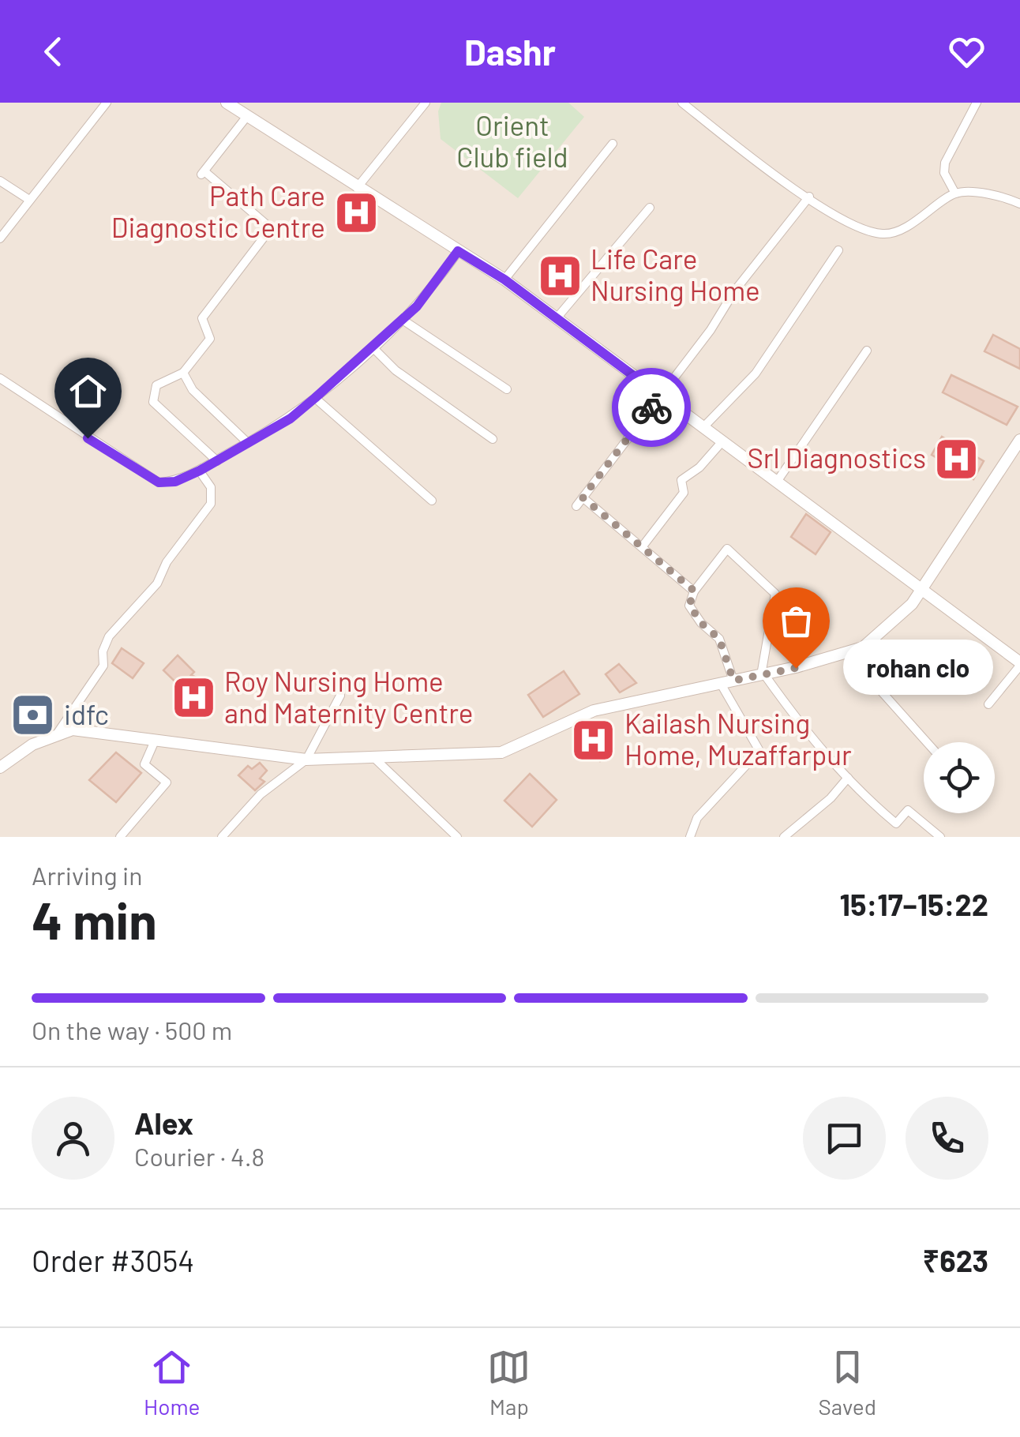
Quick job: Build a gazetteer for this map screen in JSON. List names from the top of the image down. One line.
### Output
{"parks":["Orient Club field"],"places":{"hospital":["Path Care Diagnostic Centre","Life Care Nursing Home","Srl Diagnostics","Roy Nursing Home and Maternity Centre","Kailash Nursing Home, Muzaffarpur"],"other":["rohan clo"],"bank":["idfc"]},"page":{"header":"Dashr","bubble":"rohan clo","heading":["4 min","Arriving in","15:17–15:22"],"panel":["Alex","Courier · 4.8","Order #3054","₹623"],"bar":"On the way · 500 m","tabs":["Home","Map","Saved"]}}
